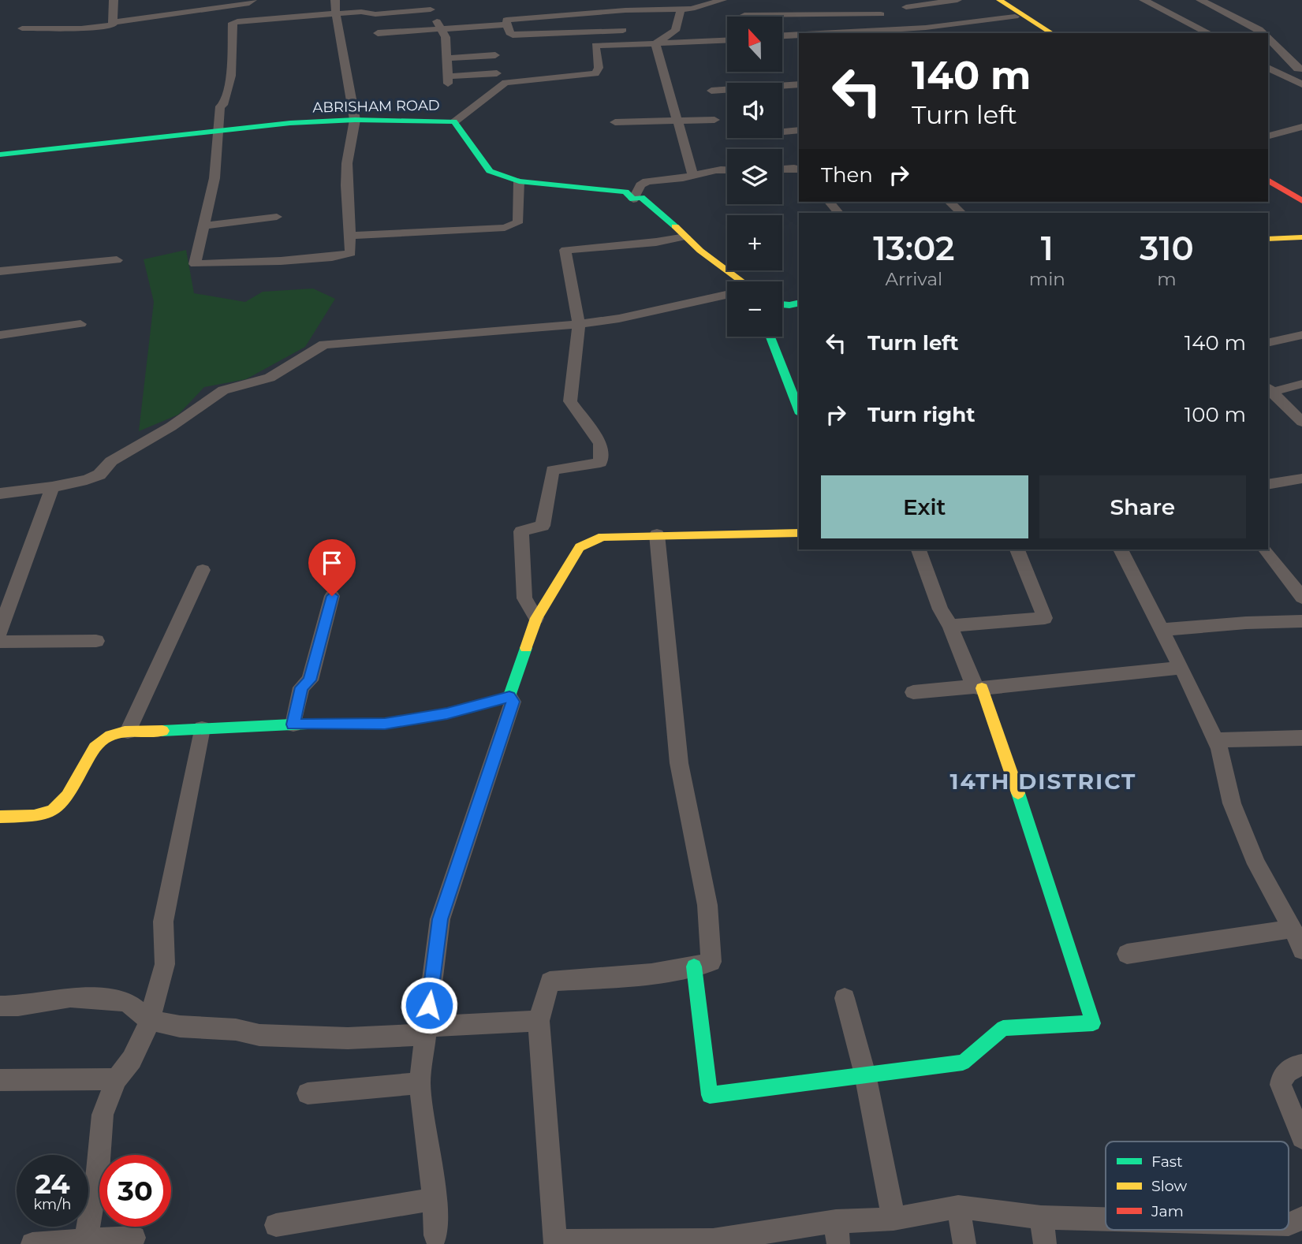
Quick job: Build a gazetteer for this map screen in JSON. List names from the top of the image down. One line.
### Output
{"streets":{"main road":["ABRISHAM ROAD"]},"districts":["14TH DISTRICT"],"legend":["Fast","Slow","Jam"],"north":"top","page":{"map_buttons":["+","−"],"turn":["140 m","Turn left"],"then":"Then","eta":["13:02","Arrival","1","min","310","m"],"list":[{"name":"Turn left","value":"140 m"},{"name":"Turn right","value":"100 m"}],"buttons":["Exit","Share"],"speed":"24 km/h","limit":"30"}}
